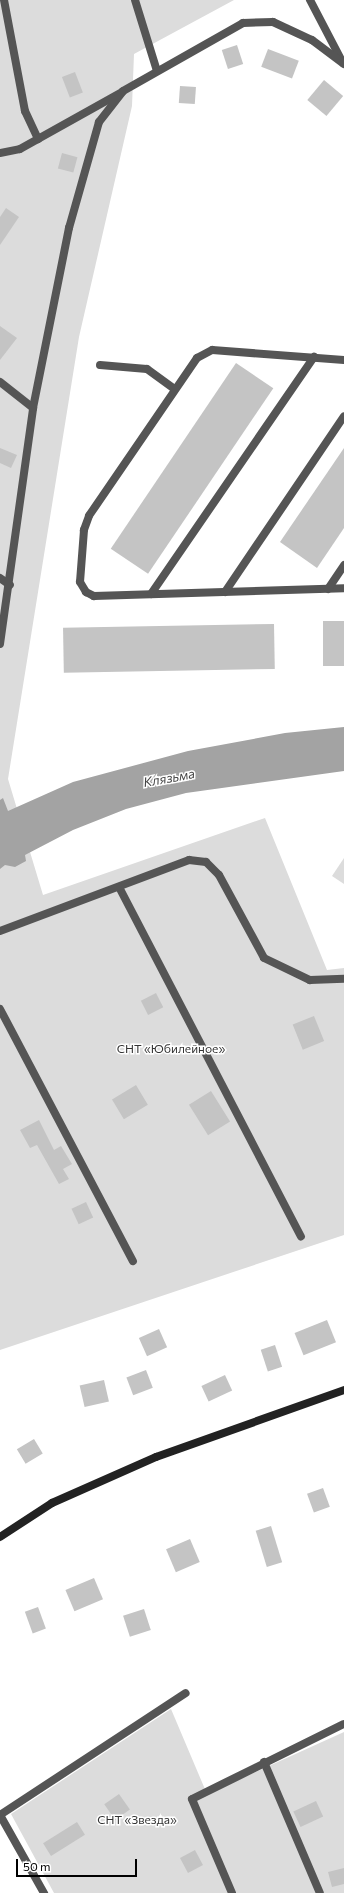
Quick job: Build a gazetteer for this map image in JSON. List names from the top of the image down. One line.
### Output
{"water":["Клязьма"],"parks":["СНТ «Юбилейное»","СНТ «Звезда»"],"scale_bar":"50 m"}
